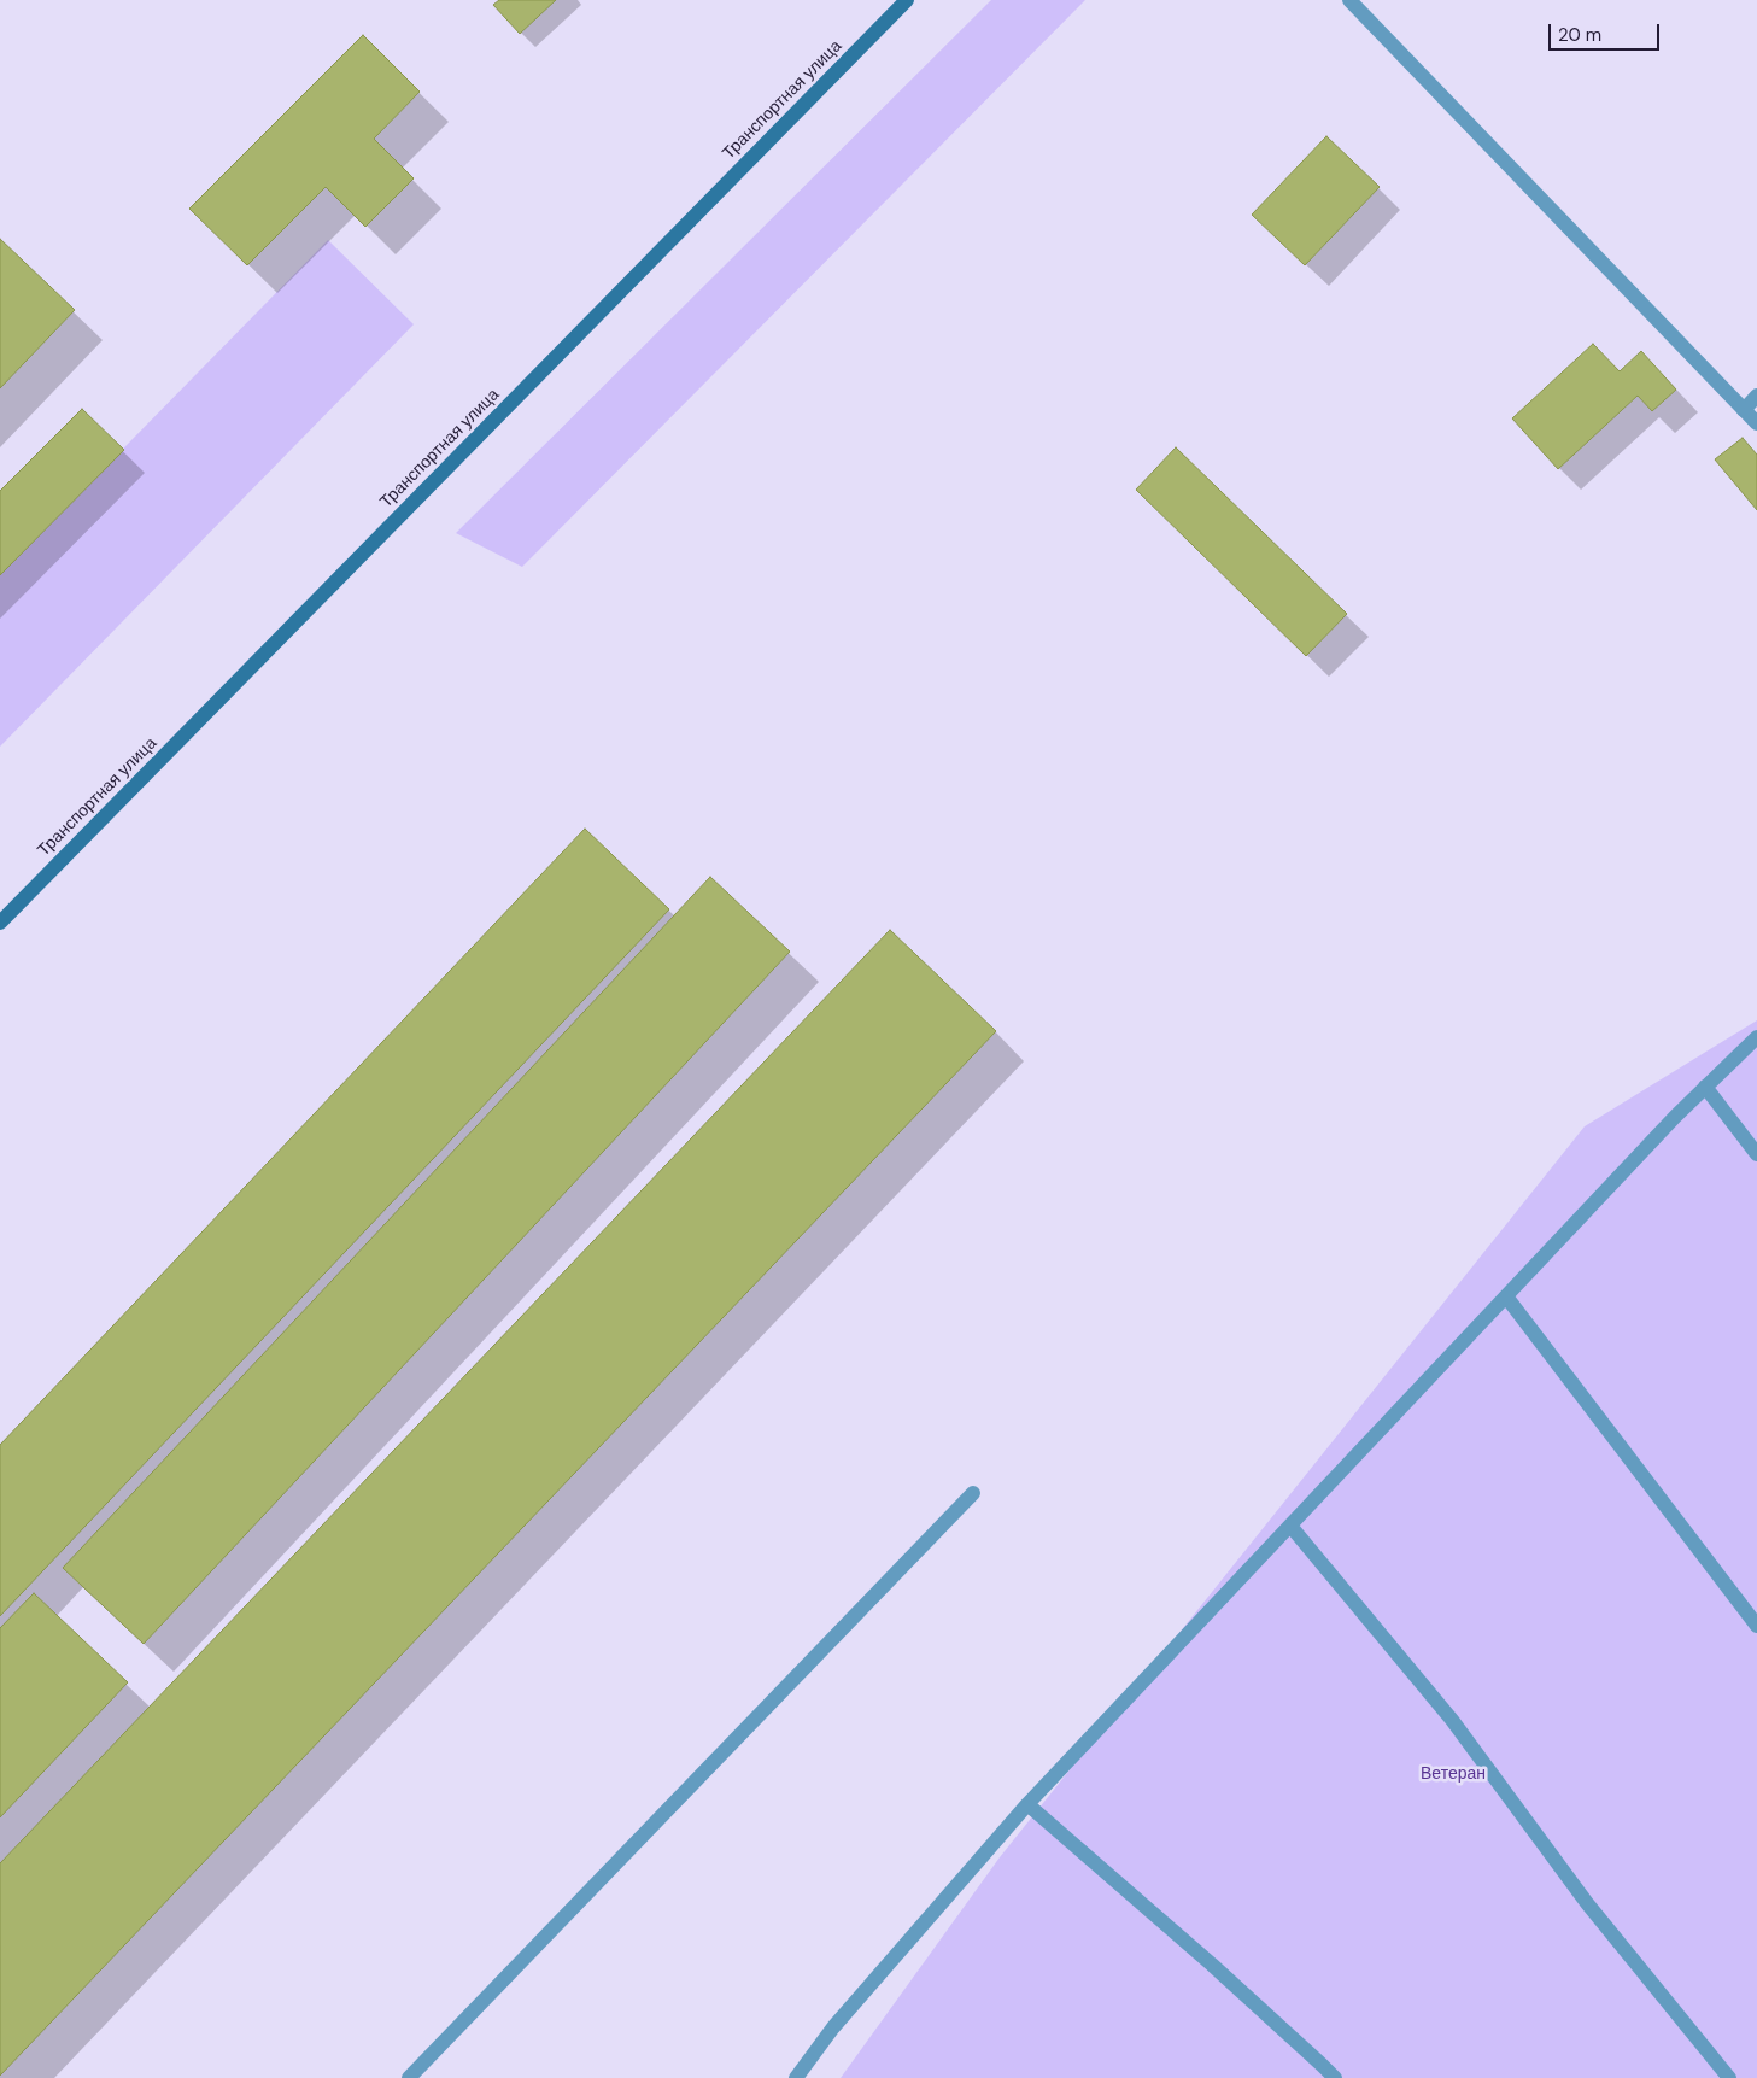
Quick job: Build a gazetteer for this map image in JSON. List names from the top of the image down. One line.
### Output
{"streets":{"main road":["Транспортная улица"]},"parks":["Ветеран"],"scale_bar":"20 m"}
